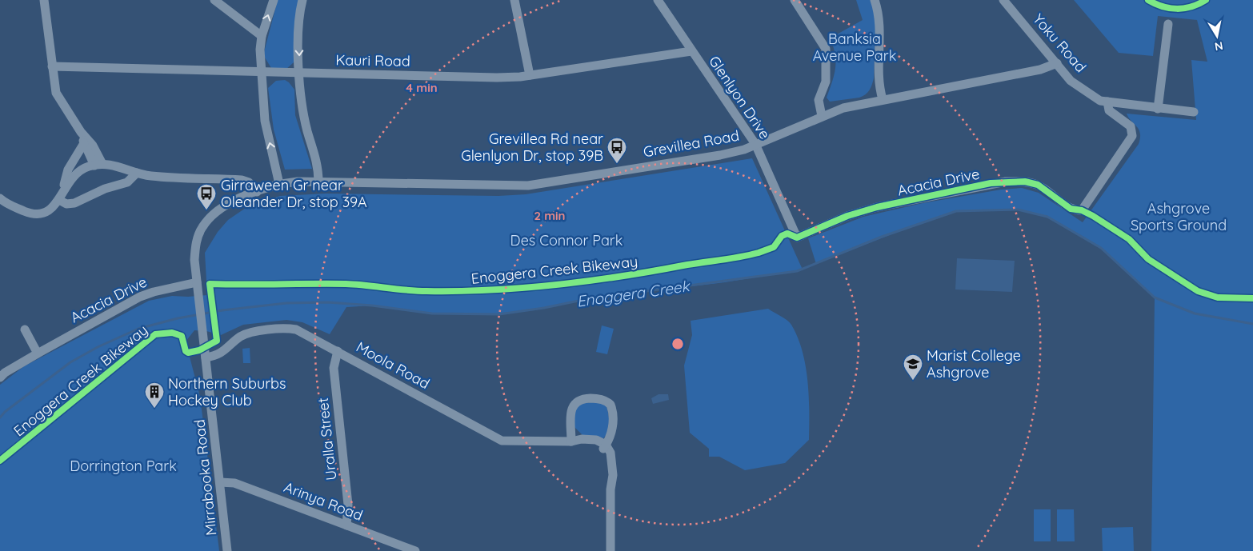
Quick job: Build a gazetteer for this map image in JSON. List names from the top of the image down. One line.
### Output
{"streets":{"street":["Yoku Road","Kauri Road","Glenlyon Drive","Grevillea Road","Acacia Drive","Moola Road","Uralla Street","Mirrabooka Road","Arinya Road"],"cycle path":["Enoggera Creek Bikeway"]},"crossings":[["Yoku Road","Grevillea Road"],["Yoku Road","Acacia Drive"],["Kauri Road","Glenlyon Drive"],["Glenlyon Drive","Grevillea Road"],["Glenlyon Drive","Acacia Drive"],["Grevillea Road","Mirrabooka Road"],["Acacia Drive","Mirrabooka Road"],["Moola Road","Uralla Street"],["Moola Road","Mirrabooka Road"],["Uralla Street","Arinya Road"],["Mirrabooka Road","Arinya Road"]],"water":["Enoggera Creek"],"parks":["Banksia Avenue Park","Ashgrove Sports Ground","Des Connor Park","Dorrington Park"],"places":{"bus stop":["Grevillea Rd near Glenlyon Dr, stop 39B","Girraween Gr near Oleander Dr, stop 39A"],"school or university":["Marist College Ashgrove"],"building":["Northern Suburbs Hockey Club"]},"north":"bottom","rings":["4 min","2 min"]}
